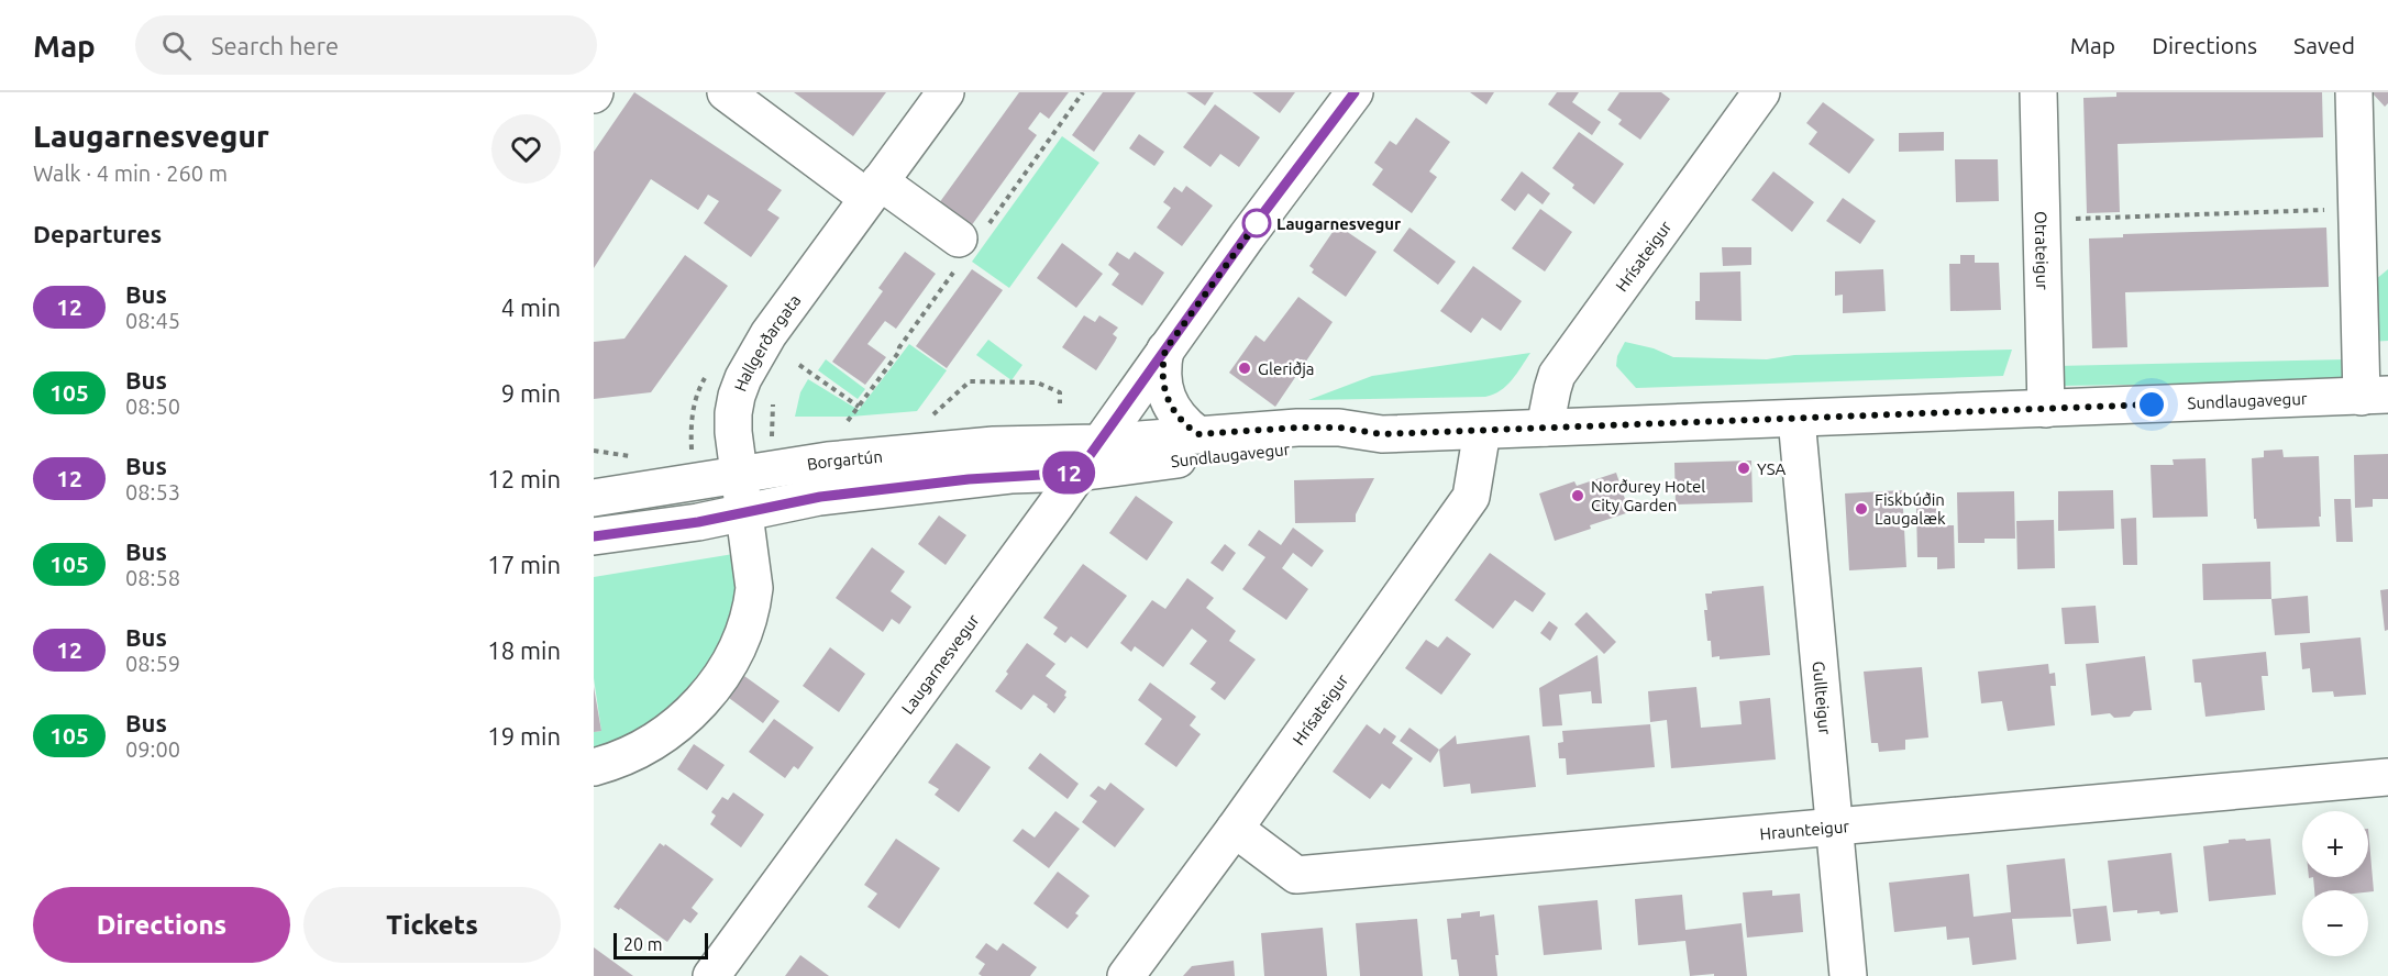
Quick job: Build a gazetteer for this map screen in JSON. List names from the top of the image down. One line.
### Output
{"streets":{"street":["Otrateigur","Hrísateigur","Hallgerðargata","Sundlaugavegur","Borgartún","Laugarnesvegur","Gullteigur","Hraunteigur"]},"crossings":[["Otrateigur","Sundlaugavegur"],["Hrísateigur","Sundlaugavegur"],["Hrísateigur","Hraunteigur"],["Hallgerðargata","Borgartún"],["Sundlaugavegur","Borgartún"],["Sundlaugavegur","Laugarnesvegur"],["Sundlaugavegur","Gullteigur"],["Borgartún","Laugarnesvegur"],["Gullteigur","Hraunteigur"]],"places":["Laugarnesvegur","Gleriðja","YSA","Norðurey Hotel City Garden","Fiskbúðin Laugalæk"],"lines":["bus line 12"],"scale_bar":"20 m","page":{"header":"Map","search":"Search here","nav":["Map","Directions","Saved"],"heading":[["Laugarnesvegur","Walk · 4 min · 260 m"],"Departures"],"on_map":"12","list":[{"mark":"12","name":"Bus","note":"08:45","value":"4 min"},{"mark":"105","name":"Bus","note":"08:50","value":"9 min"},{"mark":"12","name":"Bus","note":"08:53","value":"12 min"},{"mark":"105","name":"Bus","note":"08:58","value":"17 min"},{"mark":"12","name":"Bus","note":"08:59","value":"18 min"},{"mark":"105","name":"Bus","note":"09:00","value":"19 min"}],"map_buttons":["+","−"],"buttons":["Directions","Tickets"],"scale":"20 m"}}
